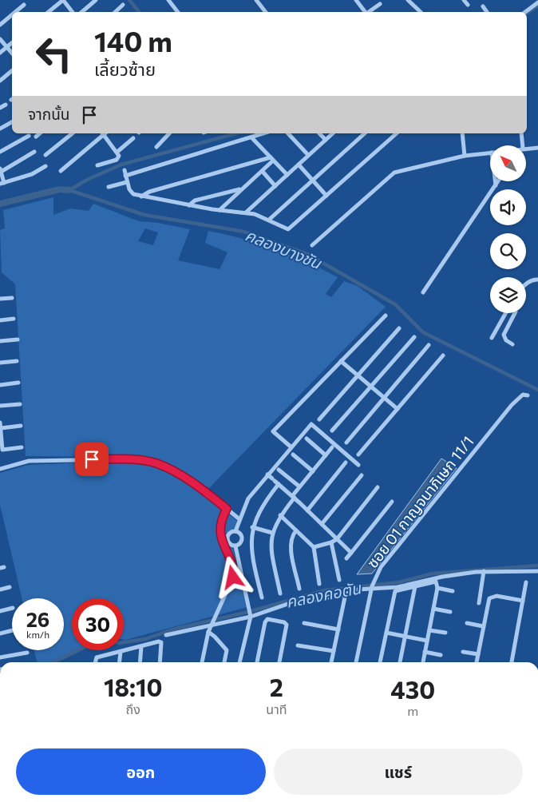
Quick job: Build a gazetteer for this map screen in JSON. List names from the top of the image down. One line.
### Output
{"streets":{"street":["ซอย 01 กาญจนาภิเษก 11/1"]},"water":["คลองบางชัน","คลองคอตัน"],"north":"top left","page":{"turn":["140 m","เลี้ยวซ้าย"],"then":"จากนั้น","speed":"26 km/h","limit":"30","eta":["18:10","ถึง","2","นาที","430","m"],"buttons":["ออก","แชร์"]}}
